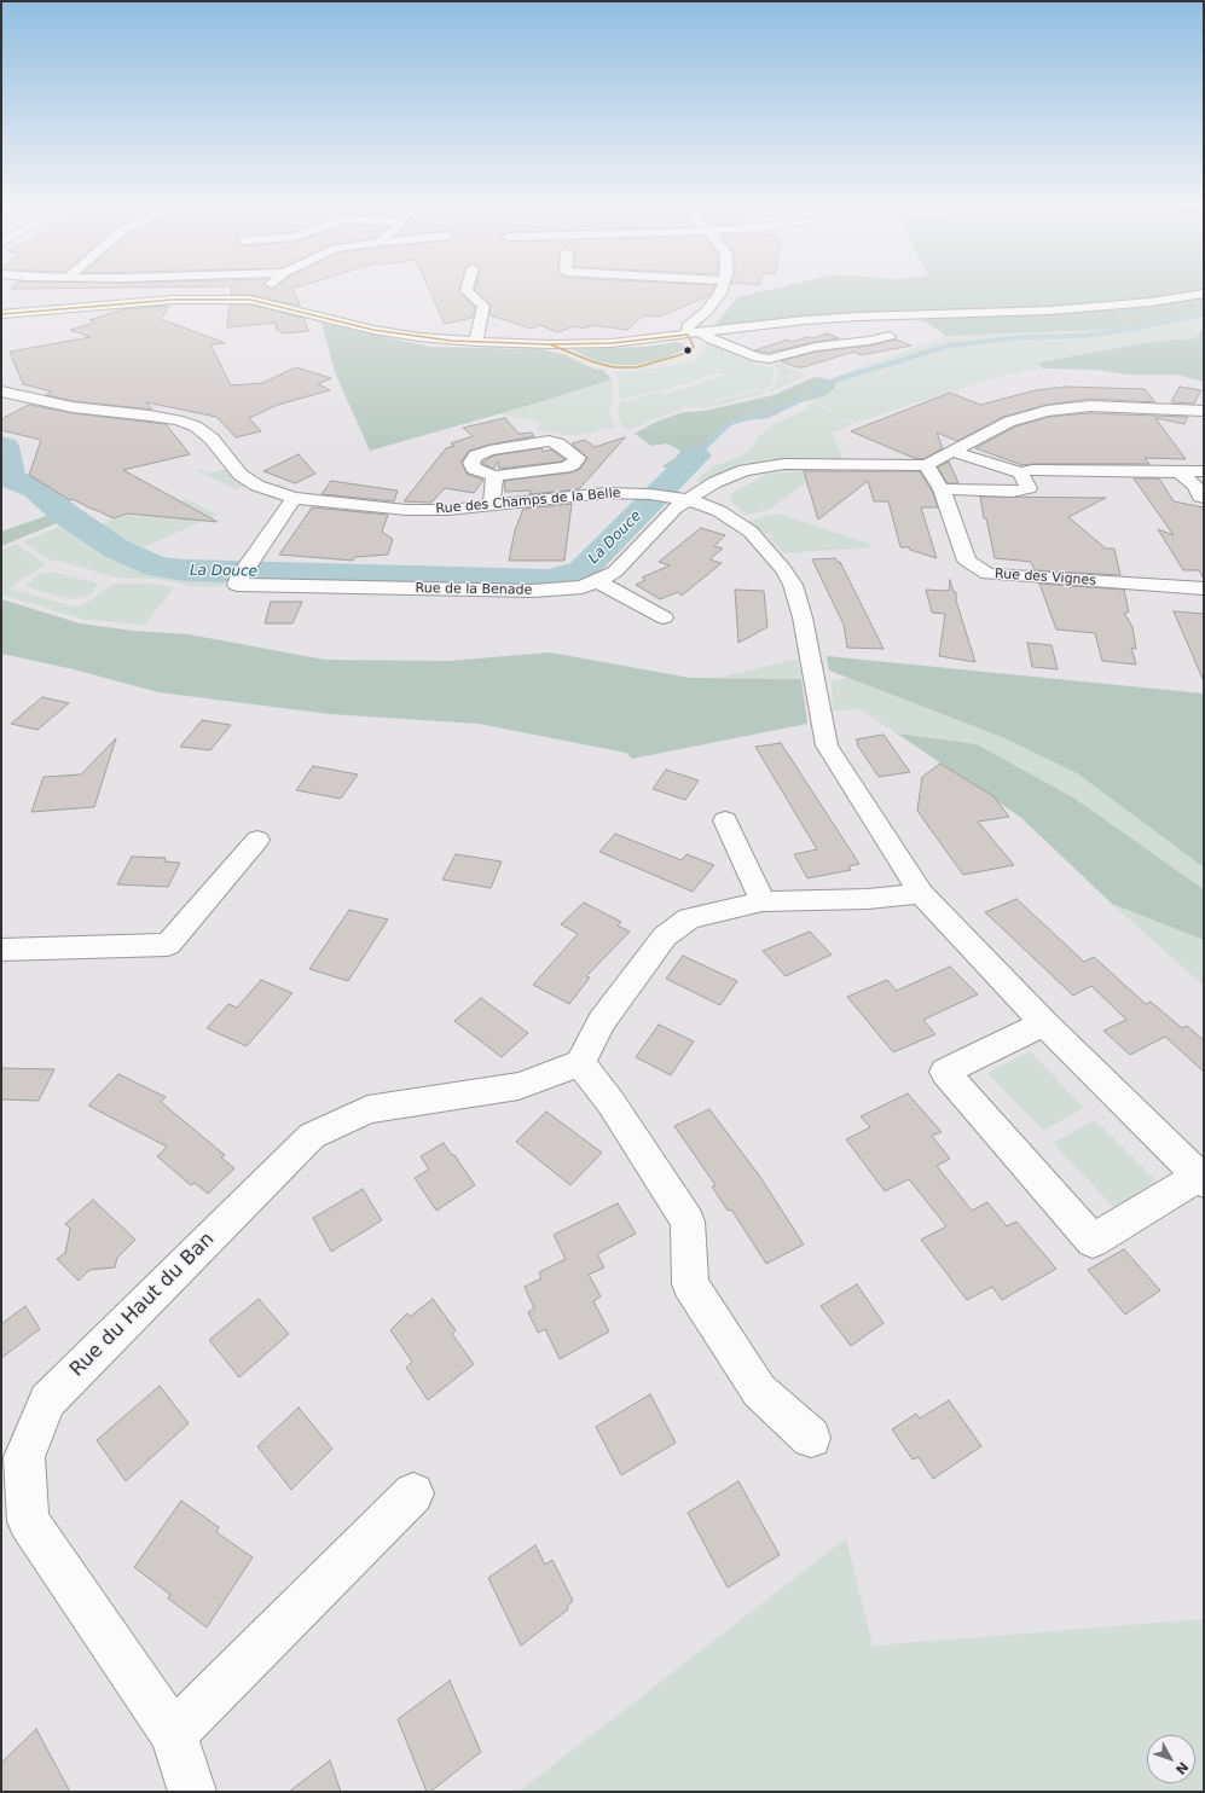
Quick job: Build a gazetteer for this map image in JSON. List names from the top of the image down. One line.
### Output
{"streets":{"street":["Rue des Champs de la Belle","Rue des Vignes","Rue de la Benade","Rue du Haut du Ban"]},"crossings":[["Rue des Champs de la Belle","Rue de la Benade"]],"water":["La Douce"],"north":"bottom right"}
